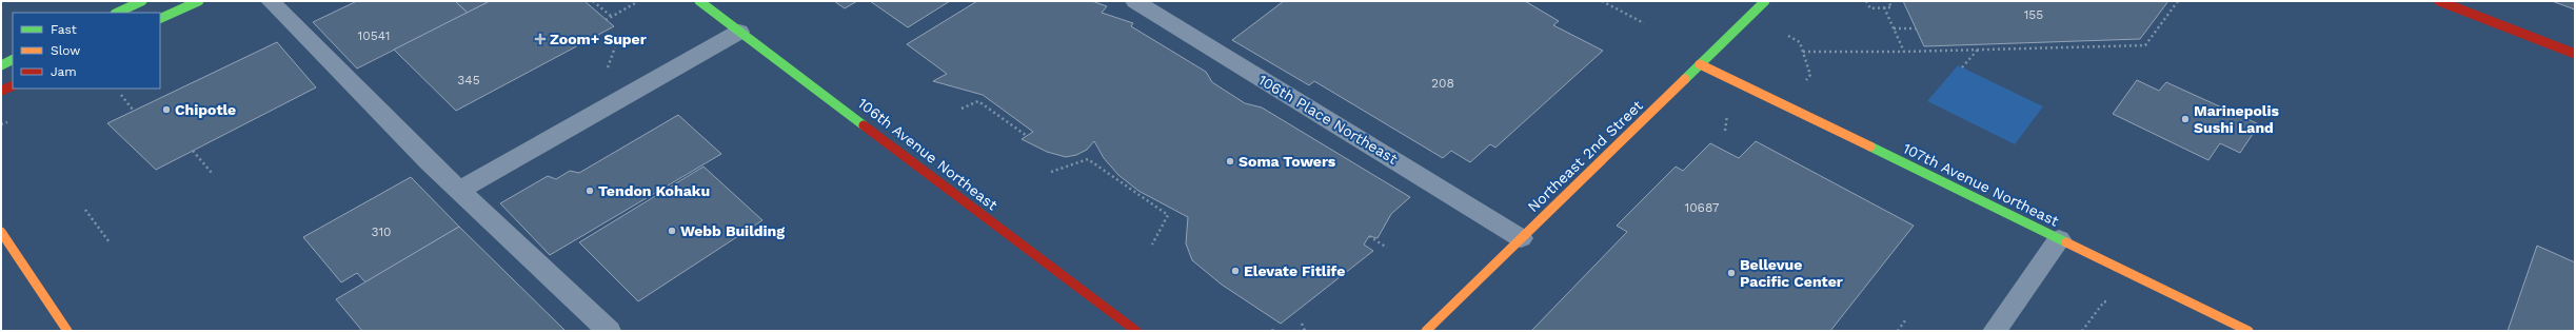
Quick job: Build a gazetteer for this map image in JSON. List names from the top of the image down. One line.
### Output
{"streets":{"street":["106th Place Northeast","106th Avenue Northeast","Northeast 2nd Street","107th Avenue Northeast"]},"crossings":[["106th Place Northeast","Northeast 2nd Street"],["Northeast 2nd Street","107th Avenue Northeast"]],"places":{"health":["Zoom+ Super"],"other":["Chipotle","Marinepolis Sushi Land","Soma Towers","Tendon Kohaku","Webb Building","Elevate Fitlife","Bellevue Pacific Center"]},"house_numbers":["155","10541","345","208","10687","310"],"legend":["Fast","Slow","Jam"]}
